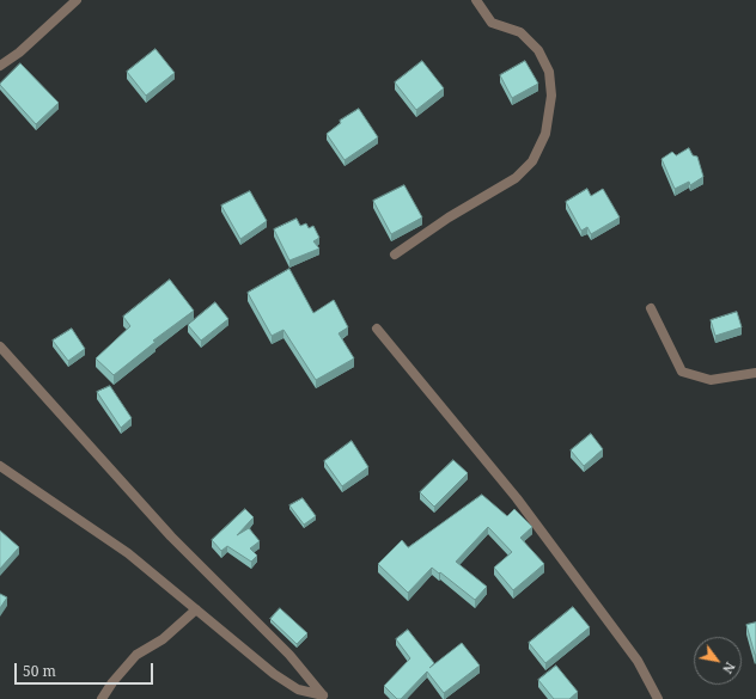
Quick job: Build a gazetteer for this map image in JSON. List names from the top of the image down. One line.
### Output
{"scale_bar":"50 m","north":"bottom right"}
